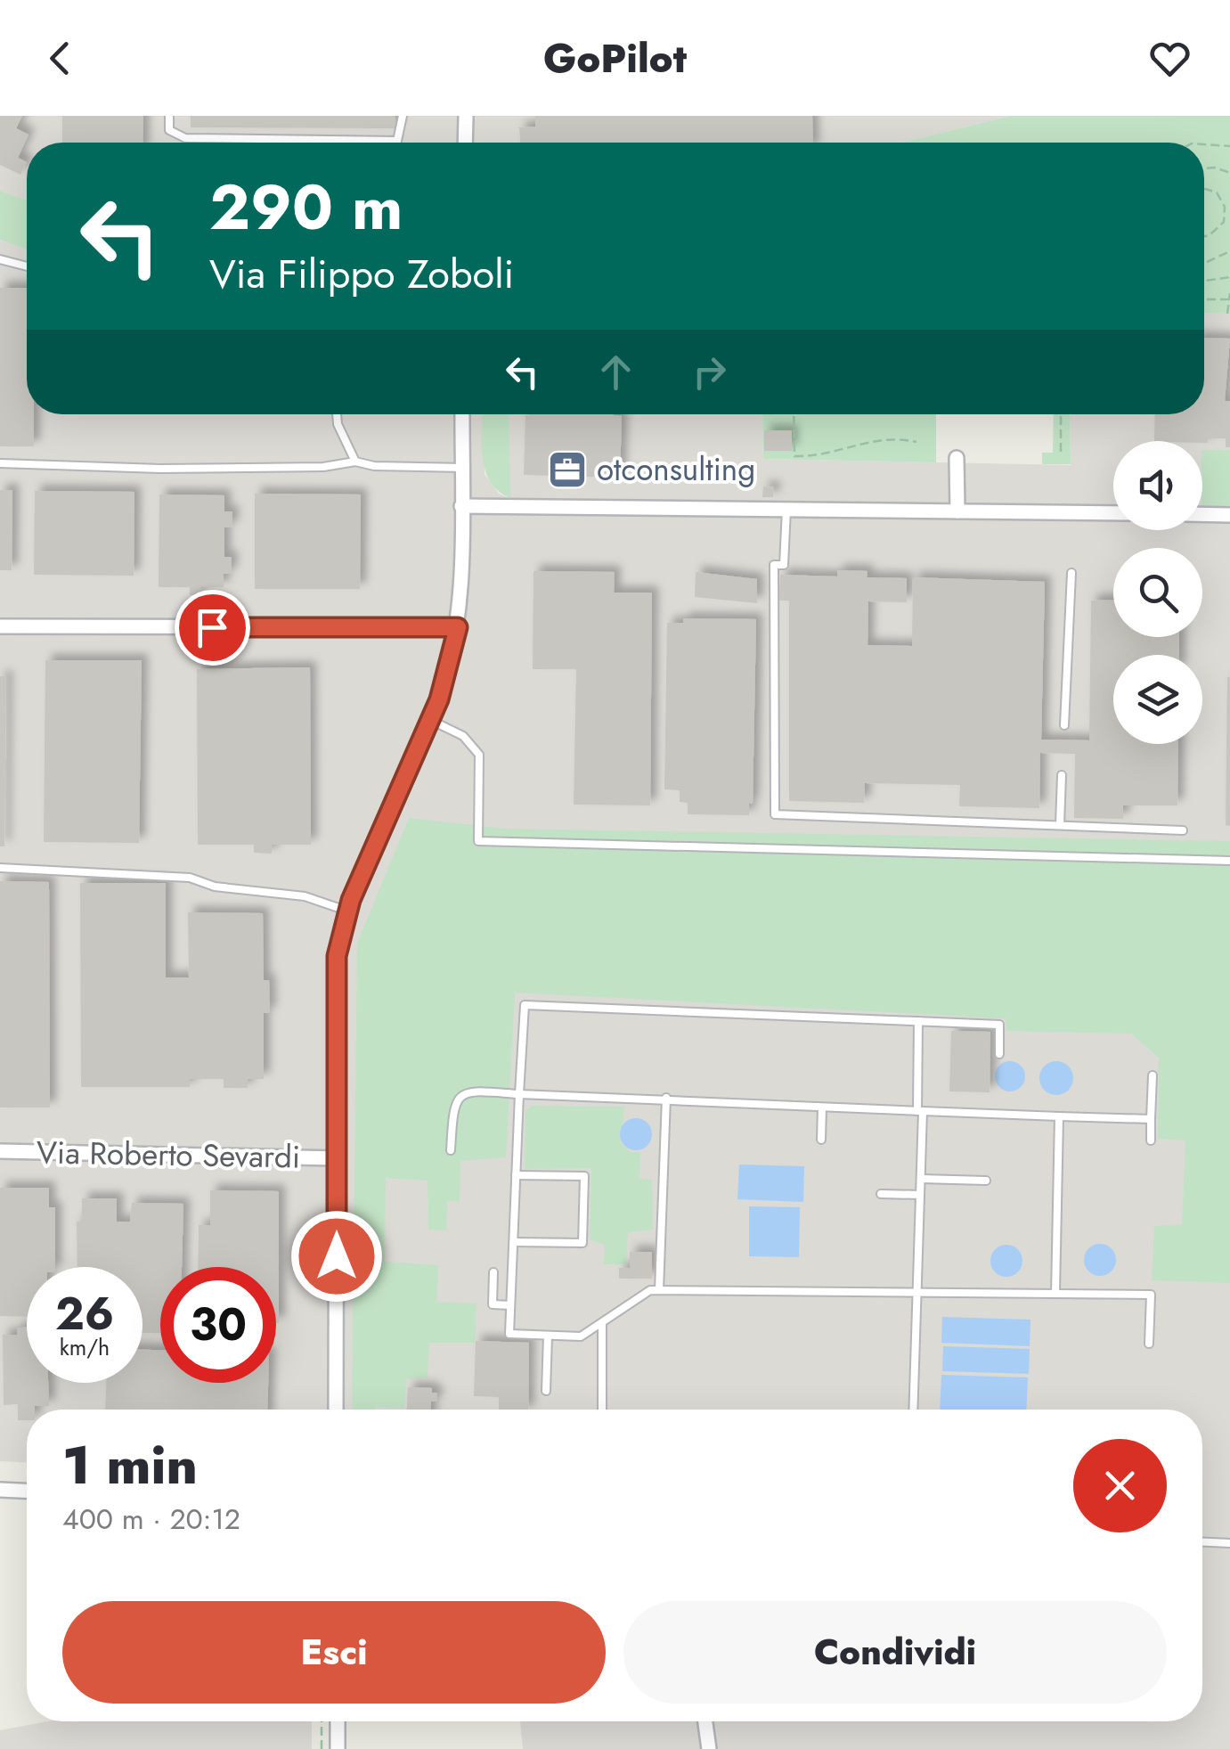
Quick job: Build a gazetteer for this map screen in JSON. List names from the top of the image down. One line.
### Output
{"streets":{"street":["Via Roberto Sevardi"]},"places":{"office":["otconsulting"]},"page":{"header":"GoPilot","turn":["290 m","Via Filippo Zoboli"],"speed":"26 km/h","limit":"30","heading":["1 min","400 m · 20:12"],"buttons":["Esci","Condividi"]}}
